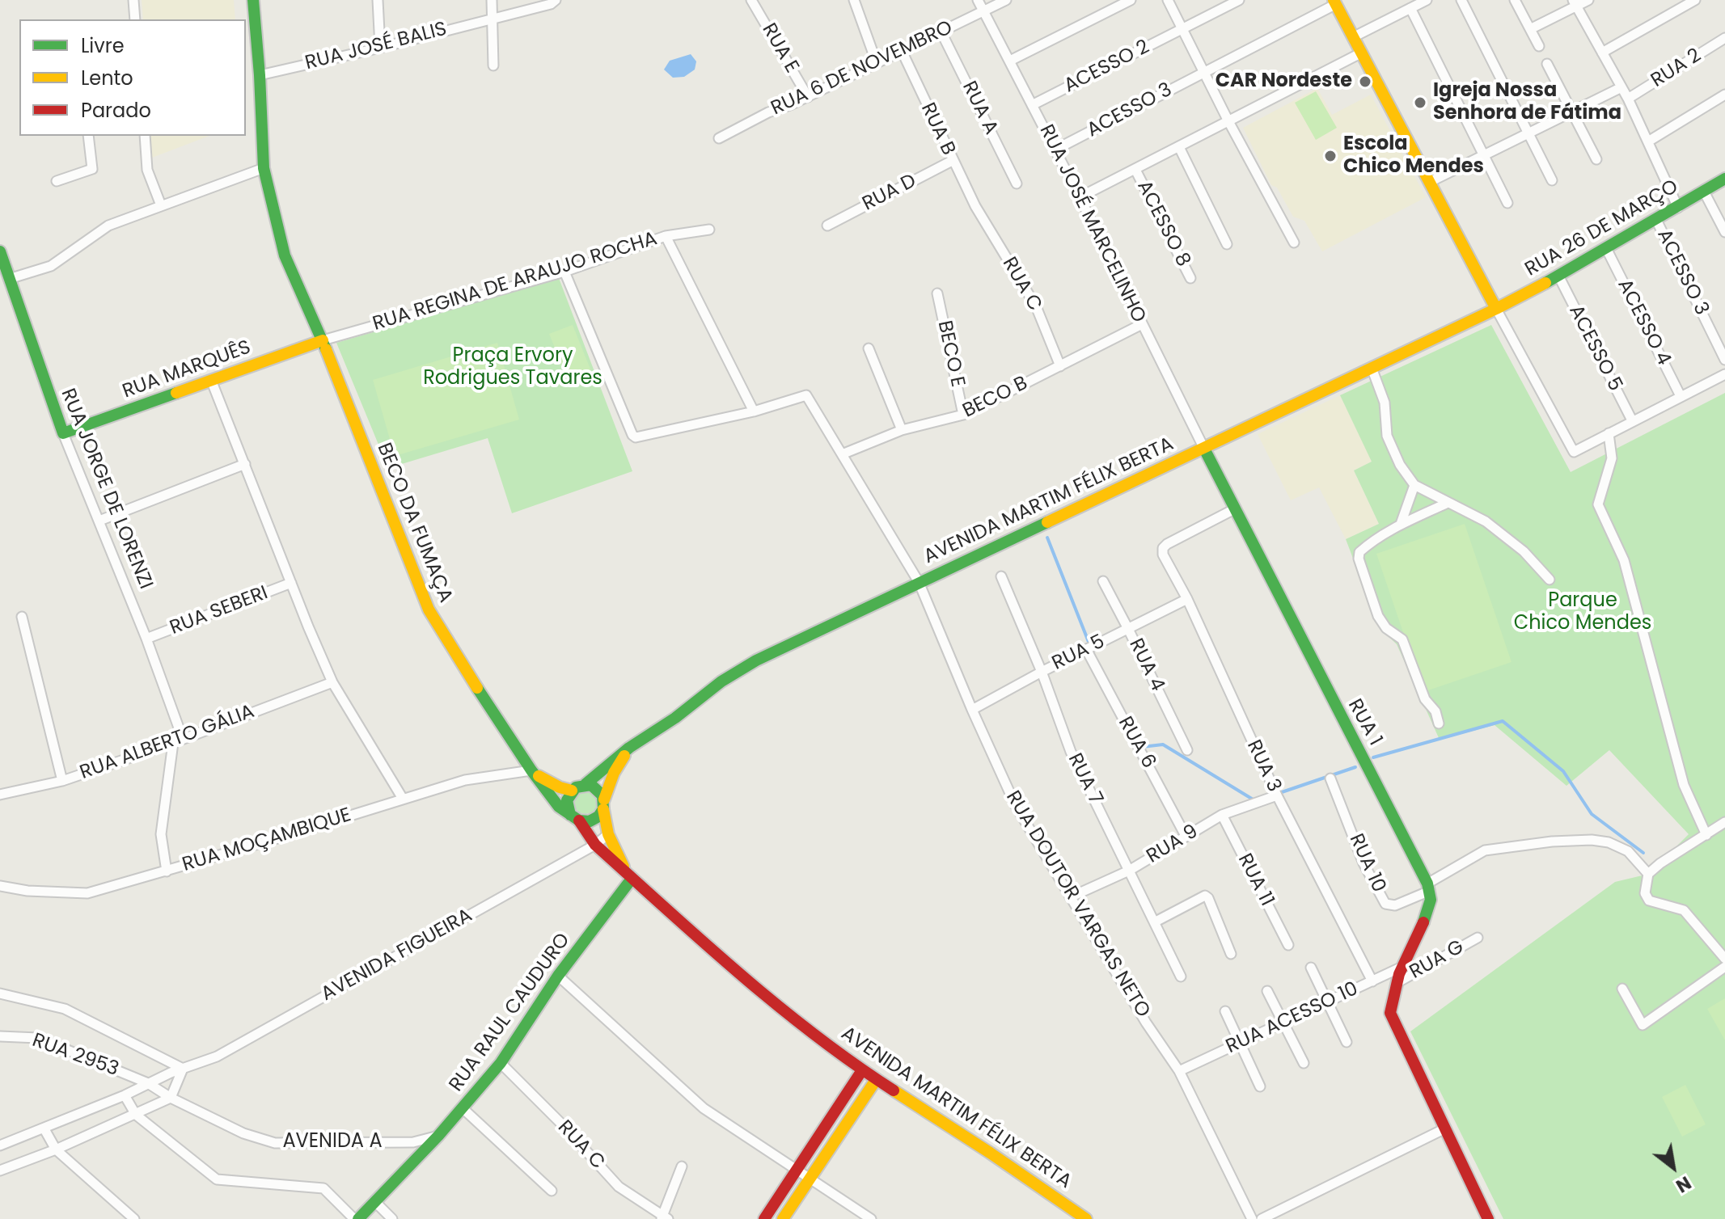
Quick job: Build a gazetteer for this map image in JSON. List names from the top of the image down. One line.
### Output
{"streets":{"street":["RUA JOSÉ BALIS","RUA E","ACESSO 2","RUA 6 DE NOVEMBRO","RUA 2","RUA A","ACESSO 3","RUA B","RUA D","RUA JOSÉ MARCELINHO","ACESSO 8","RUA 26 DE MARÇO","RUA REGINA DE ARAUJO ROCHA","RUA C","ACESSO 4","ACESSO 5","BECO E","RUA MARQUÊS","BECO B","RUA JORGE DE LORENZI","AVENIDA MARTIM FÉLIX BERTA","BECO DA FUMAÇA","RUA SEBERI","RUA 5","RUA 4","RUA 1","RUA ALBERTO GÁLIA","RUA 6","RUA 3","RUA 7","RUA MOÇAMBIQUE","RUA 9","RUA 10","RUA 11","RUA DOUTOR VARGAS NETO","AVENIDA FIGUEIRA","RUA G","RUA RAUL CAUDURO","RUA ACESSO 10","RUA 2953","AVENIDA A"]},"crossings":[["RUA JOSÉ BALIS","BECO DA FUMAÇA"],["RUA E","RUA 6 DE NOVEMBRO"],["ACESSO 2","RUA JOSÉ MARCELINHO"],["RUA 6 DE NOVEMBRO","RUA A"],["RUA 6 DE NOVEMBRO","RUA B"],["RUA 6 DE NOVEMBRO","RUA JOSÉ MARCELINHO"],["ACESSO 3","RUA JOSÉ MARCELINHO"],["ACESSO 3","RUA 26 DE MARÇO"],["RUA B","RUA D"],["RUA B","RUA C"],["RUA JOSÉ MARCELINHO","BECO B"],["RUA JOSÉ MARCELINHO","AVENIDA MARTIM FÉLIX BERTA"],["RUA JOSÉ MARCELINHO","RUA 1"],["RUA 26 DE MARÇO","ACESSO 4"],["RUA 26 DE MARÇO","ACESSO 5"],["RUA 26 DE MARÇO","AVENIDA MARTIM FÉLIX BERTA"],["RUA REGINA DE ARAUJO ROCHA","RUA MARQUÊS"],["RUA REGINA DE ARAUJO ROCHA","BECO DA FUMAÇA"],["RUA C","BECO B"],["RUA C","RUA RAUL CAUDURO"],["BECO E","BECO B"],["RUA MARQUÊS","RUA JORGE DE LORENZI"],["RUA MARQUÊS","BECO DA FUMAÇA"],["BECO B","RUA DOUTOR VARGAS NETO"],["RUA JORGE DE LORENZI","RUA SEBERI"],["RUA JORGE DE LORENZI","RUA ALBERTO GÁLIA"],["AVENIDA MARTIM FÉLIX BERTA","BECO DA FUMAÇA"],["AVENIDA MARTIM FÉLIX BERTA","RUA 1"],["AVENIDA MARTIM FÉLIX BERTA","RUA DOUTOR VARGAS NETO"],["AVENIDA MARTIM FÉLIX BERTA","AVENIDA FIGUEIRA"],["AVENIDA MARTIM FÉLIX BERTA","RUA RAUL CAUDURO"],["BECO DA FUMAÇA","RUA MOÇAMBIQUE"],["RUA 5","RUA 4"],["RUA 5","RUA 6"],["RUA 5","RUA 3"],["RUA 5","RUA 7"],["RUA 5","RUA DOUTOR VARGAS NETO"],["RUA 1","RUA 3"],["RUA 1","RUA 10"],["RUA 6","RUA 9"],["RUA 3","RUA 9"],["RUA 3","RUA ACESSO 10"],["RUA 7","RUA 9"],["RUA 9","RUA 11"],["RUA 9","RUA DOUTOR VARGAS NETO"],["RUA DOUTOR VARGAS NETO","RUA ACESSO 10"],["AVENIDA FIGUEIRA","RUA 2953"],["AVENIDA FIGUEIRA","AVENIDA A"],["RUA RAUL CAUDURO","AVENIDA A"],["RUA 2953","AVENIDA A"]],"parks":["Praça Ervory Rodrigues Tavares","Parque Chico Mendes"],"places":["CAR Nordeste","Igreja Nossa Senhora de Fátima","Escola Chico Mendes"],"legend":["Livre","Lento","Parado"],"north":"bottom right"}
